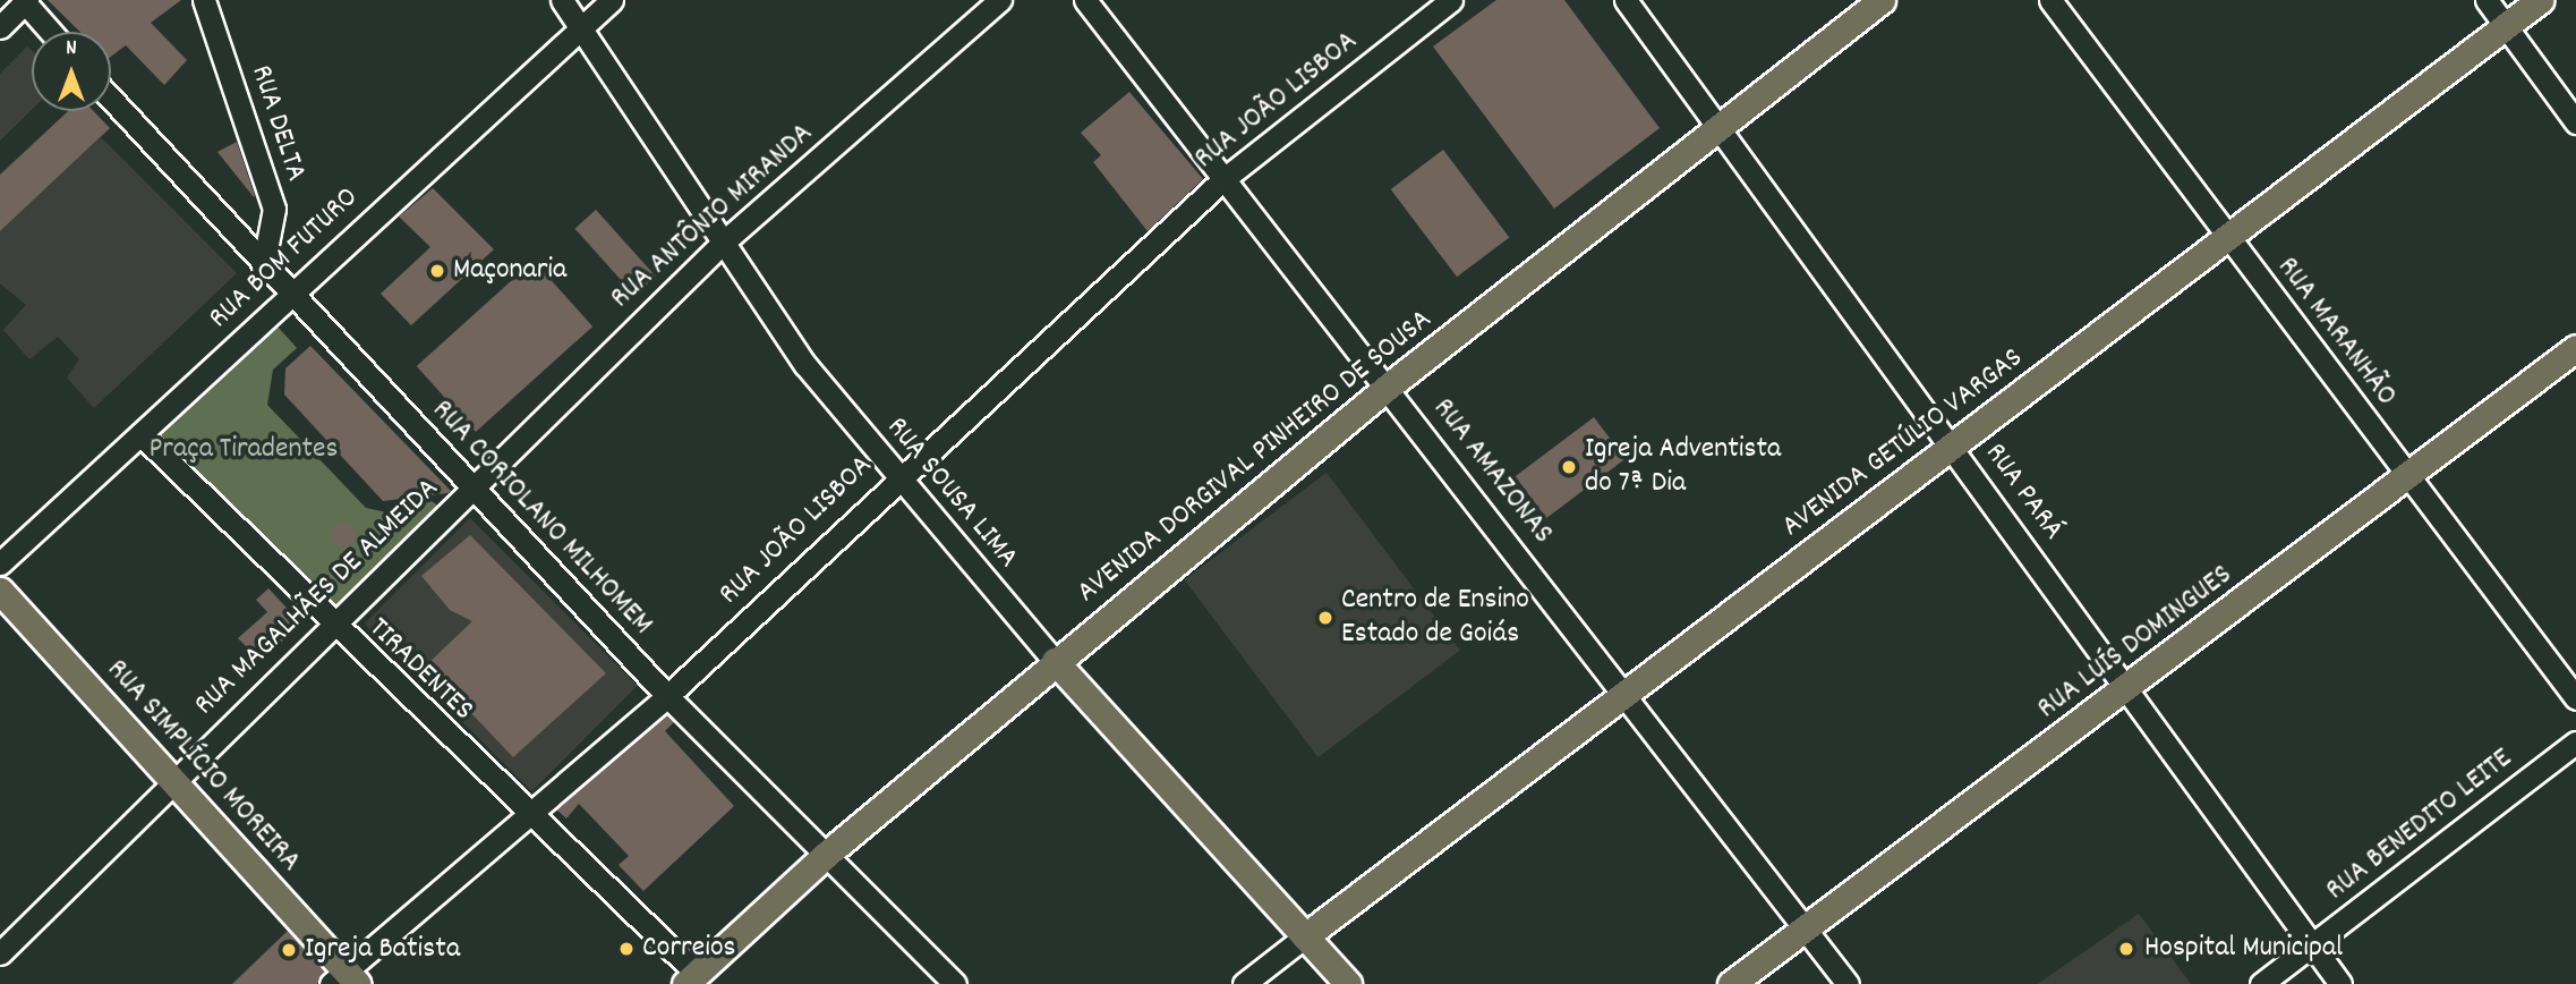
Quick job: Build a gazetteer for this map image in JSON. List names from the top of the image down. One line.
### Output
{"streets":{"main road":["AVENIDA GETÚLIO VARGAS","AVENIDA DORGIVAL PINHEIRO DE SOUSA","RUA SOUSA LIMA","RUA LUÍS DOMINGUES","RUA SIMPLÍCIO MOREIRA"],"street":["RUA JOÃO LISBOA","RUA DELTA","RUA ANTÔNIO MIRANDA","RUA BOM FUTURO","RUA MARANHÃO","RUA AMAZONAS","RUA PARÁ","RUA CORIOLANO MILHOMEM","RUA MAGALHÃES DE ALMEIDA","TIRADENTES","RUA BENEDITO LEITE"]},"crossings":[["RUA JOÃO LISBOA","RUA AMAZONAS"],["RUA JOÃO LISBOA","RUA SOUSA LIMA"],["RUA JOÃO LISBOA","RUA CORIOLANO MILHOMEM"],["RUA JOÃO LISBOA","TIRADENTES"],["RUA JOÃO LISBOA","RUA SIMPLÍCIO MOREIRA"],["RUA DELTA","RUA CORIOLANO MILHOMEM"],["RUA ANTÔNIO MIRANDA","RUA SOUSA LIMA"],["RUA ANTÔNIO MIRANDA","RUA CORIOLANO MILHOMEM"],["RUA ANTÔNIO MIRANDA","RUA MAGALHÃES DE ALMEIDA"],["RUA BOM FUTURO","RUA SOUSA LIMA"],["RUA BOM FUTURO","RUA CORIOLANO MILHOMEM"],["RUA BOM FUTURO","TIRADENTES"],["RUA MARANHÃO","AVENIDA GETÚLIO VARGAS"],["RUA MARANHÃO","RUA LUÍS DOMINGUES"],["AVENIDA GETÚLIO VARGAS","RUA AMAZONAS"],["AVENIDA GETÚLIO VARGAS","RUA PARÁ"],["AVENIDA GETÚLIO VARGAS","RUA SOUSA LIMA"],["AVENIDA DORGIVAL PINHEIRO DE SOUSA","RUA AMAZONAS"],["AVENIDA DORGIVAL PINHEIRO DE SOUSA","RUA PARÁ"],["AVENIDA DORGIVAL PINHEIRO DE SOUSA","RUA SOUSA LIMA"],["AVENIDA DORGIVAL PINHEIRO DE SOUSA","RUA CORIOLANO MILHOMEM"],["AVENIDA DORGIVAL PINHEIRO DE SOUSA","TIRADENTES"],["RUA AMAZONAS","RUA LUÍS DOMINGUES"],["RUA PARÁ","RUA LUÍS DOMINGUES"],["RUA PARÁ","RUA BENEDITO LEITE"],["RUA CORIOLANO MILHOMEM","RUA MAGALHÃES DE ALMEIDA"],["RUA MAGALHÃES DE ALMEIDA","TIRADENTES"],["RUA MAGALHÃES DE ALMEIDA","RUA SIMPLÍCIO MOREIRA"]],"parks":["Praça Tiradentes"],"places":["Maçonaria","Igreja Adventista do 7ª Dia","Centro de Ensino Estado de Goiás","Correios","Hospital Municipal","Igreja Batista"],"north":"top"}
